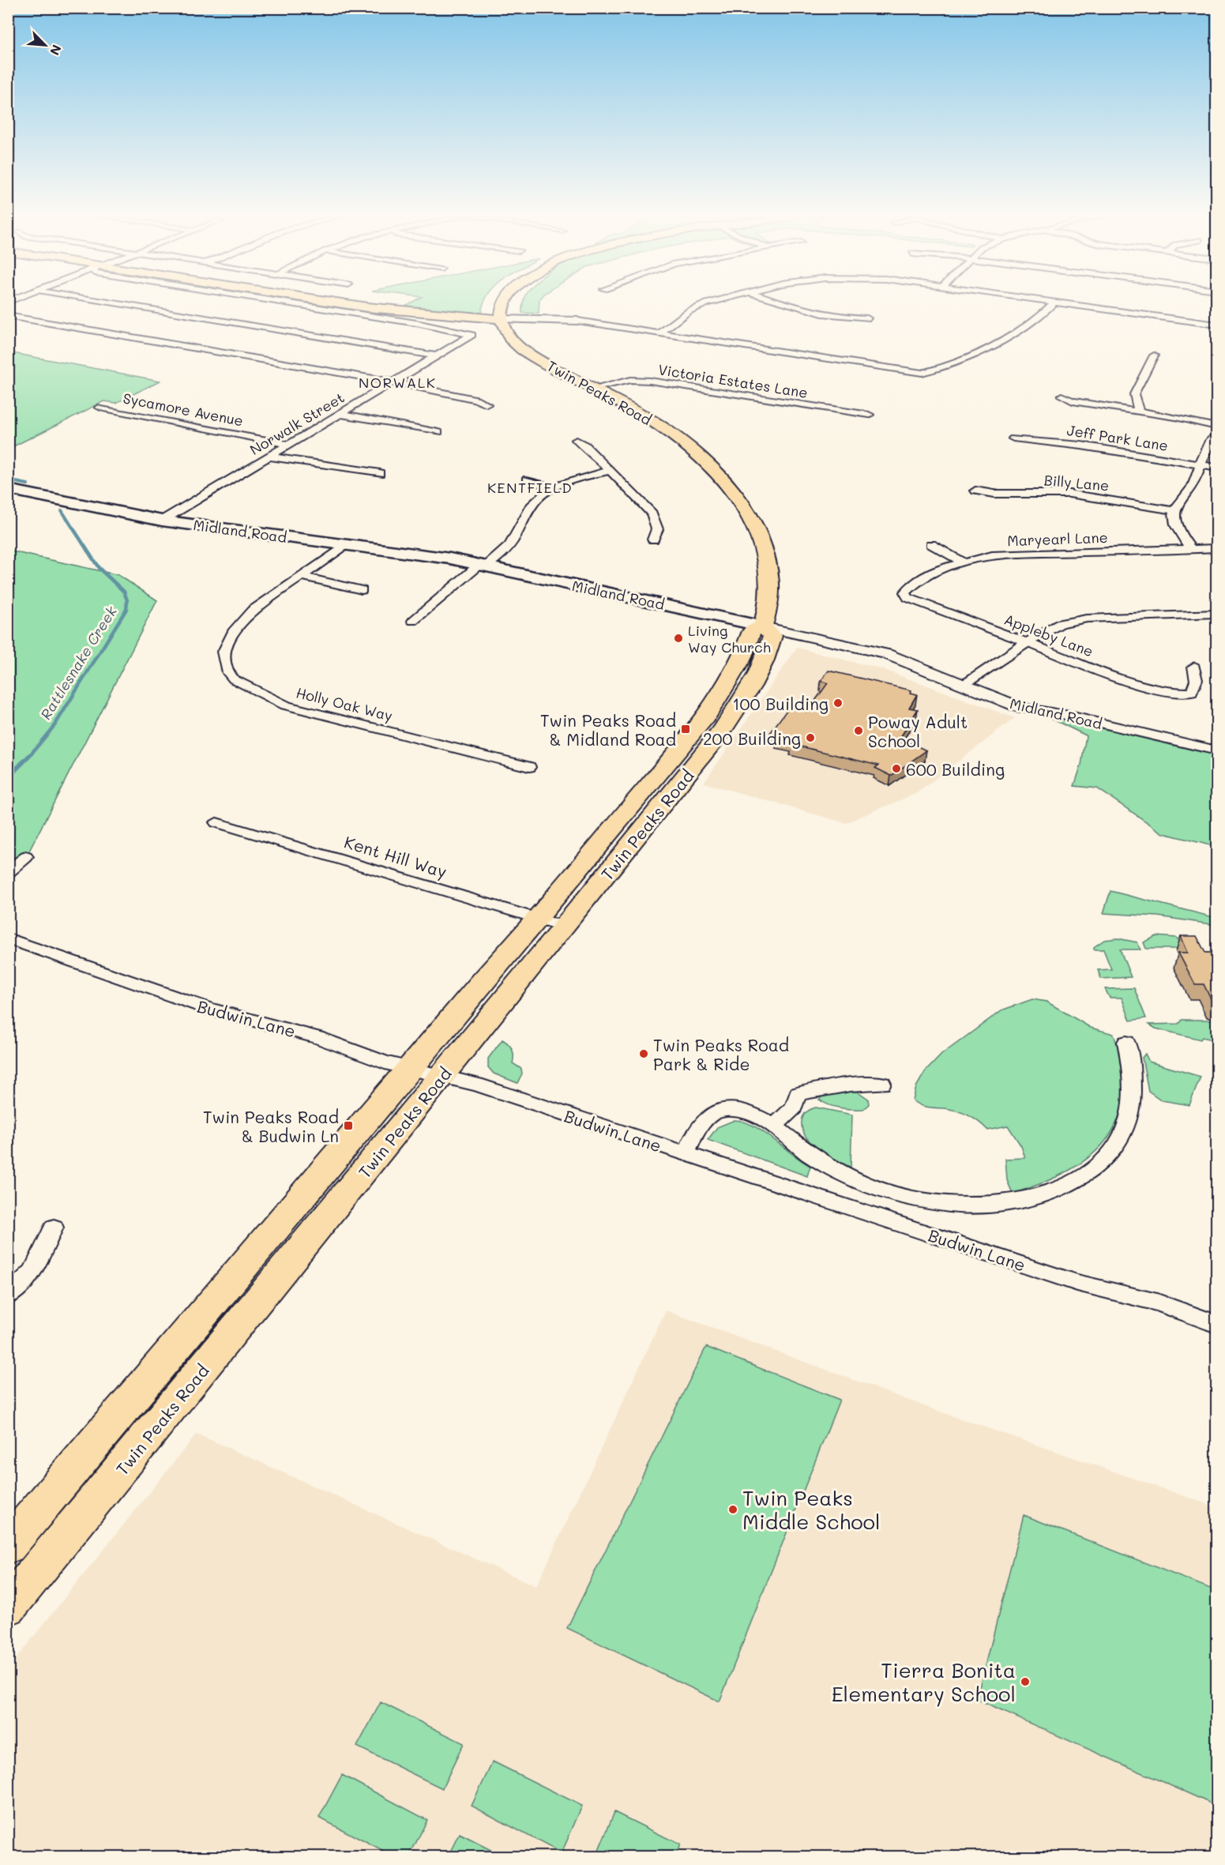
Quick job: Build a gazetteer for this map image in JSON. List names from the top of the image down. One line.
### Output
{"streets":{"main road":["Twin Peaks Road","Midland Road"],"street":["Victoria Estates Lane","Sycamore Avenue","Norwalk Street","Jeff Park Lane","Billy Lane","Maryearl Lane","Appleby Lane","Holly Oak Way","Kent Hill Way","Budwin Lane"]},"crossings":[["Victoria Estates Lane","Twin Peaks Road"],["Twin Peaks Road","Midland Road"],["Twin Peaks Road","Kent Hill Way"],["Twin Peaks Road","Budwin Lane"],["Sycamore Avenue","Norwalk Street"],["Norwalk Street","Midland Road"],["Midland Road","Holly Oak Way"],["Maryearl Lane","Appleby Lane"]],"districts":["NORWALK","KENTFIELD"],"water":["Rattlesnake Creek"],"places":{"other":["Living Way Church","100 Building","Poway Adult School","200 Building","600 Building","Twin Peaks Road Park & Ride","Twin Peaks Middle School","Tierra Bonita Elementary School"],"transit":["Twin Peaks Road & Midland Road","Twin Peaks Road & Budwin Ln"]},"north":"bottom right"}
